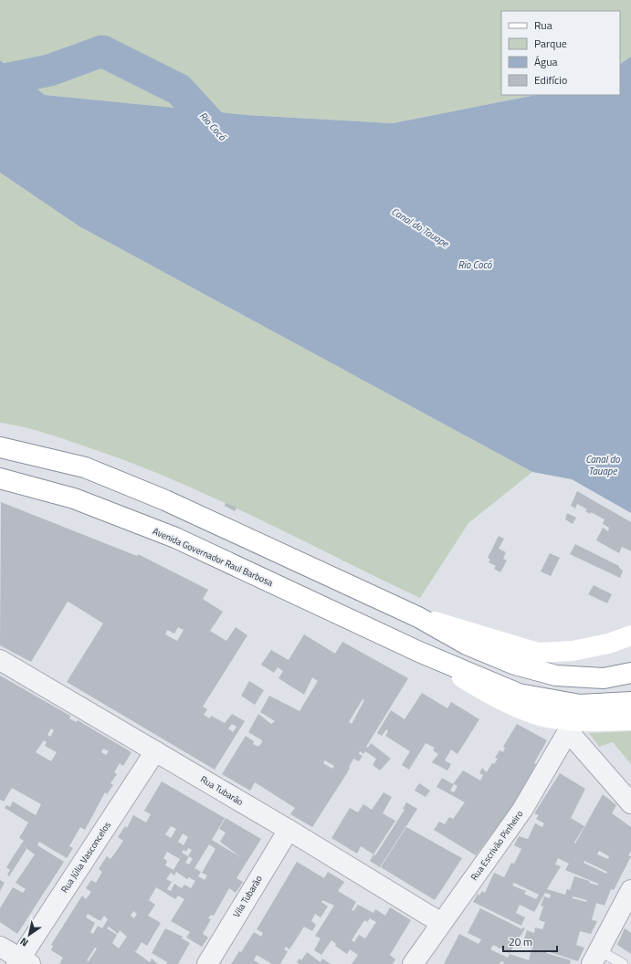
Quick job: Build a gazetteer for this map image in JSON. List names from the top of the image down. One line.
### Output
{"streets":{"main road":["Avenida Governador Raul Barbosa"],"street":["Rua Tubarão","Rua Escrivão Pinheiro","Rua Júlia Vasconcelos","Vila Tubarão"]},"crossings":[["Avenida Governador Raul Barbosa","Rua Escrivão Pinheiro"],["Rua Tubarão","Rua Escrivão Pinheiro"],["Rua Tubarão","Rua Júlia Vasconcelos"],["Rua Tubarão","Vila Tubarão"]],"water":["Rio Cocó","Canal do Tauape"],"legend":["Rua","Parque","Água","Edifício"],"scale_bar":"20 m","north":"bottom left"}
